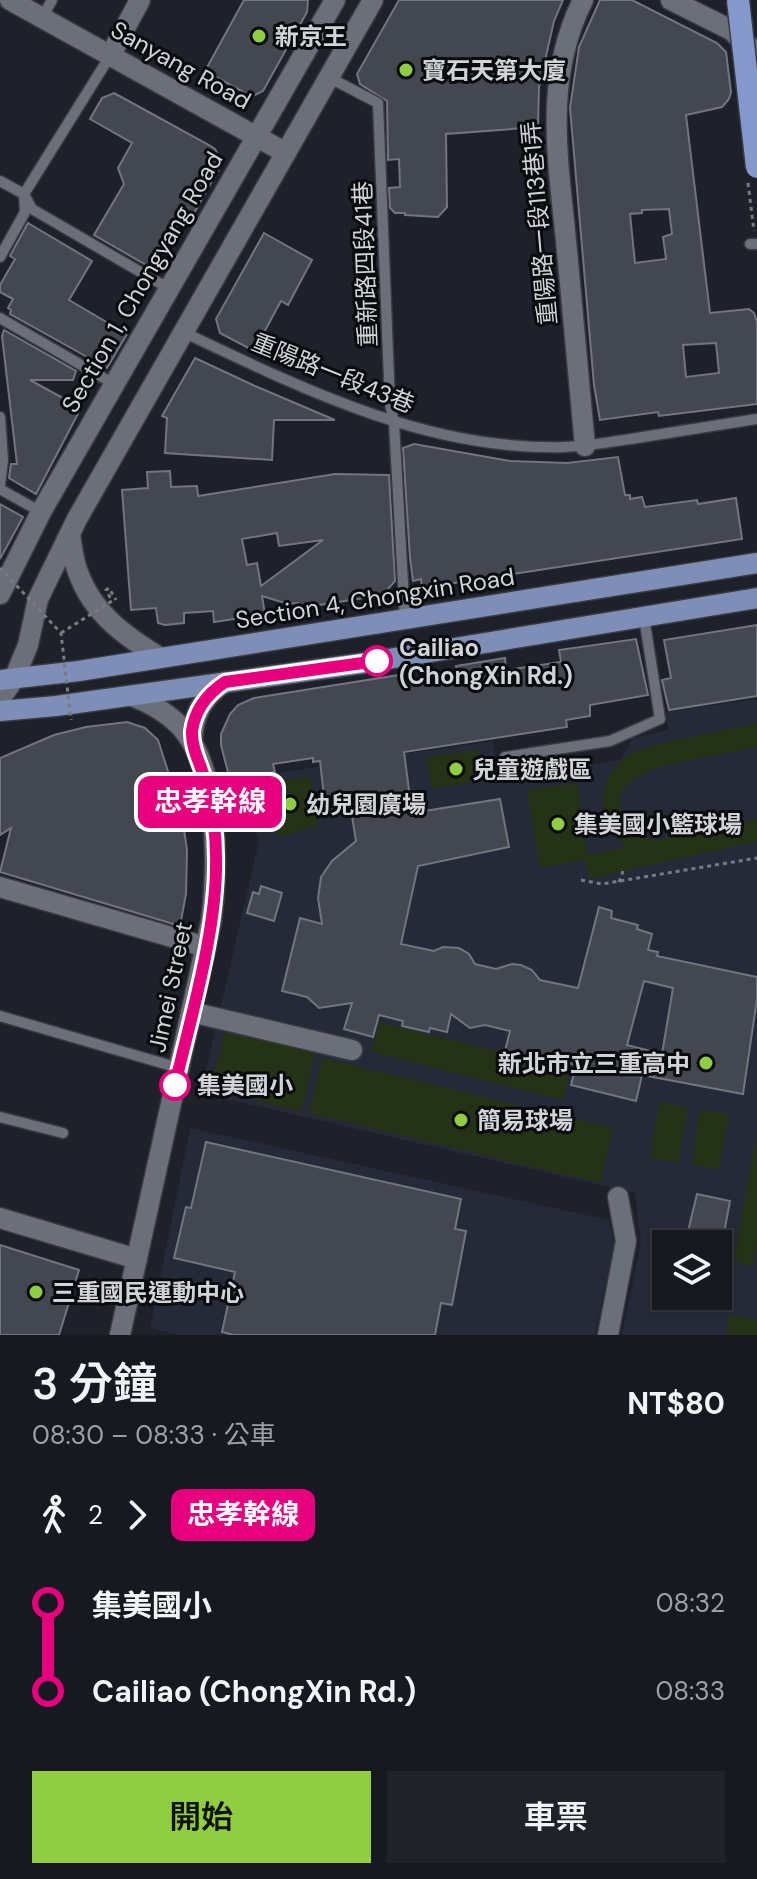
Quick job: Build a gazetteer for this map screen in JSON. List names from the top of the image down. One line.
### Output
{"streets":{"main road":["Section 4, Chongxin Road"],"street":["Sanyang Road","重陽路一段113巷1弄","Section 1, Chongyang Road","Jimei Street"],"lane":["重新路四段41巷","重陽路一段43巷"]},"crossings":[["Sanyang Road","Section 1, Chongyang Road"],["重陽路一段113巷1弄","重陽路一段43巷"],["重新路四段41巷","重陽路一段43巷"],["重新路四段41巷","Section 4, Chongxin Road"]],"places":["新京王","寶石天第大廈","Cailiao (ChongXin Rd.)","兒童遊戲區","幼兒園廣場","集美國小籃球場","新北市立三重高中","集美國小","簡易球場","三重國民運動中心"],"lines":["bus line 忠孝幹線"],"page":{"on_map":"忠孝幹線","heading":["3 分鐘","08:30 – 08:33 · 公車","NT$80"],"legs":["2","忠孝幹線"],"list":[{"name":"集美國小","value":"08:32"},{"name":"Cailiao (ChongXin Rd.)","value":"08:33"}],"buttons":["開始","車票"]}}
